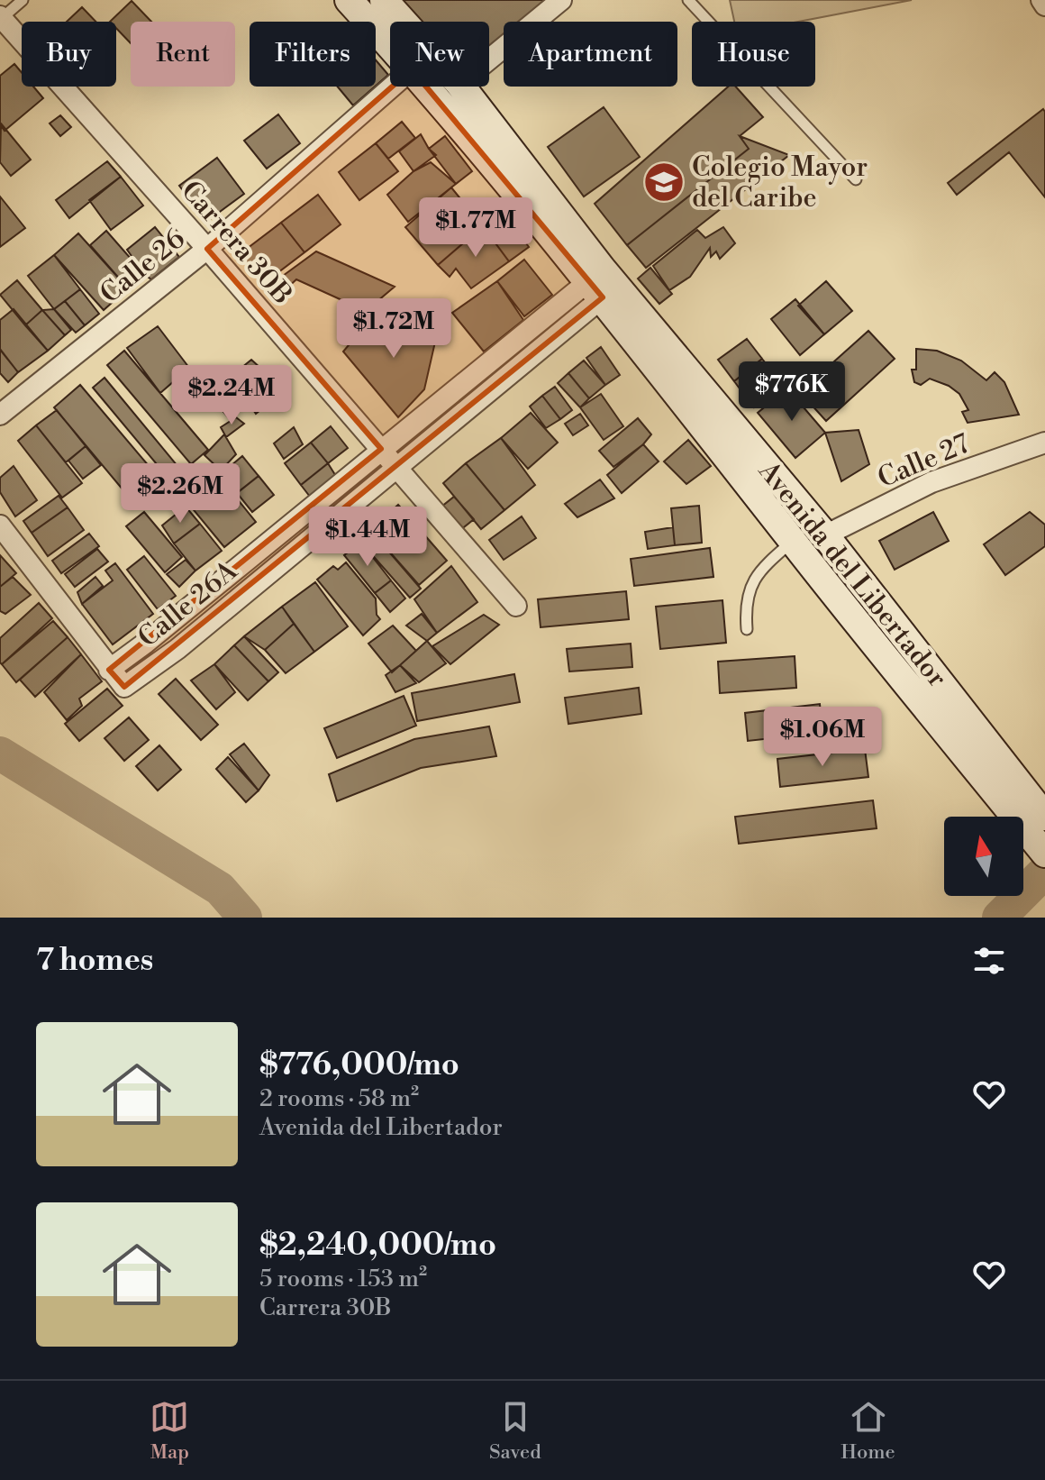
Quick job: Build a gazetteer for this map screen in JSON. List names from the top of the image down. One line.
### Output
{"streets":{"main road":["Avenida del Libertador"],"street":["Carrera 30B","Calle 26","Calle 27","Calle 26A"]},"crossings":[["Carrera 30B","Calle 26"],["Carrera 30B","Calle 26A"],["Calle 27","Avenida del Libertador"],["Avenida del Libertador","Calle 26A"]],"places":{"school or university":["Colegio Mayor del Caribe"]},"north":"top","page":{"chip":["Buy","Rent","Filters","New","Apartment","House"],"price":["$1.77M","$1.72M","$776K","$2.24M","$2.26M","$1.44M","$1.06M"],"heading":"7 homes","list":[{"name":"$776,000/mo","note":"2 rooms · 58 m² · Avenida del Libertador"},{"name":"$2,240,000/mo","note":"5 rooms · 153 m² · Carrera 30B"}],"tabs":["Map","Saved","Home"]}}
